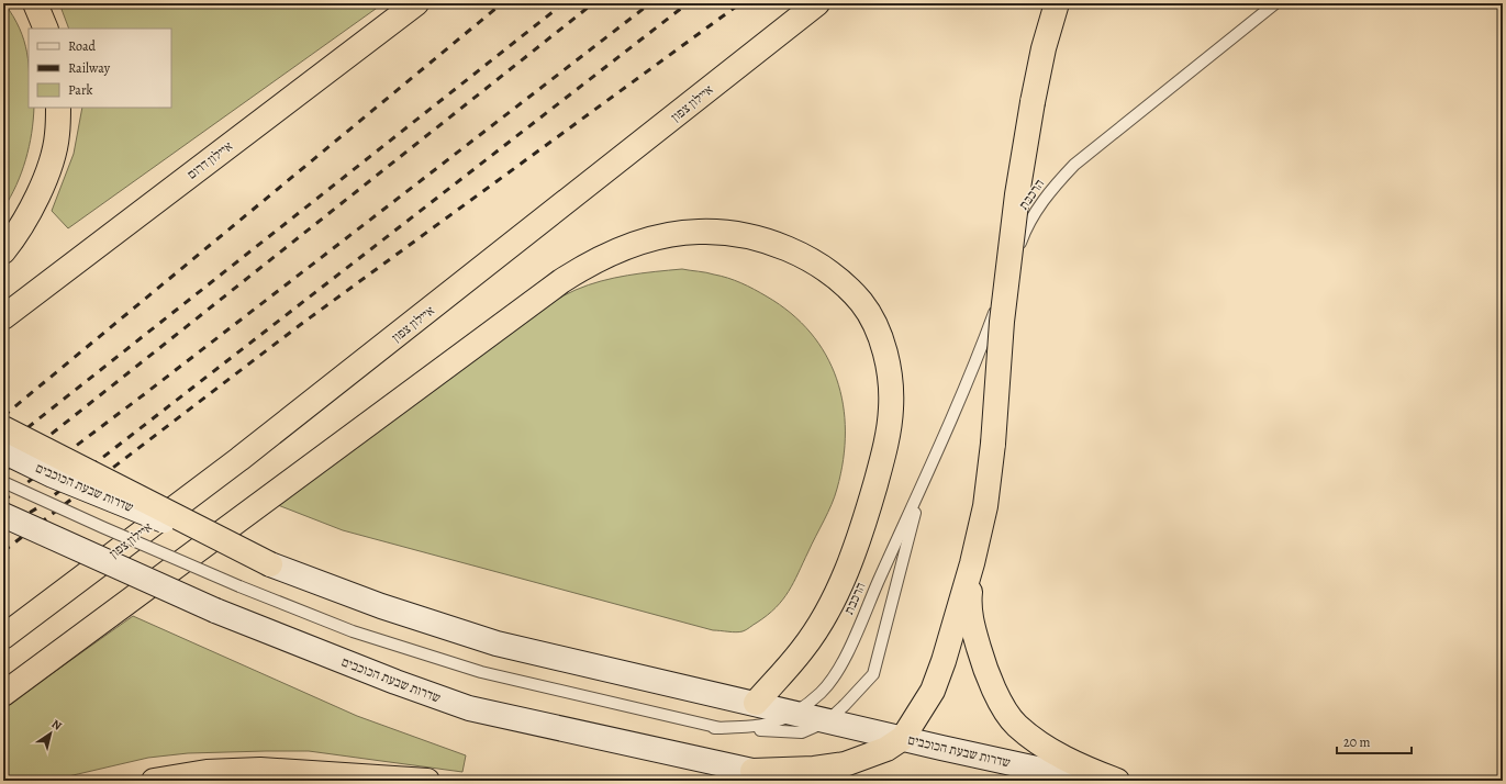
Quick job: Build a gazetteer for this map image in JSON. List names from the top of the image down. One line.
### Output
{"streets":{"highway":["איילון צפון","איילון דרום"],"main road":["שדרות שבעת הכוכבים"],"lane":["הרכבת"]},"crossings":[["הרכבת","שדרות שבעת הכוכבים"]],"legend":["Road","Railway","Park"],"scale_bar":"20 m","north":"top right"}
